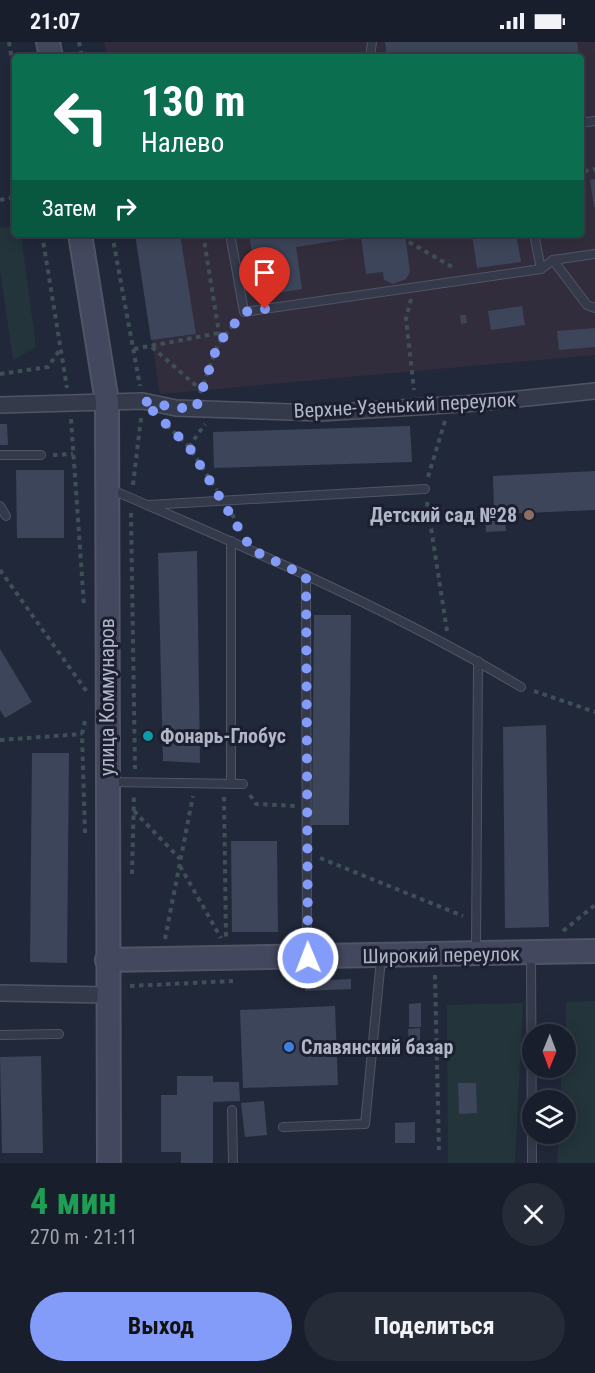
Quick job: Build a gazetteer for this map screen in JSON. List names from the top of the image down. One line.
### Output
{"streets":{"street":["Верхне-Узенький переулок","улица Коммунаров","Широкий переулок"]},"crossings":[["Верхне-Узенький переулок","улица Коммунаров"],["улица Коммунаров","Широкий переулок"]],"places":["Детский сад №28","Фонарь-Глобус","Славянский базар"],"north":"bottom","page":{"status":"21:07","turn":["130 m","Налево"],"then":"Затем","heading":["4 мин","270 m · 21:11"],"buttons":["Выход","Поделиться"]}}
